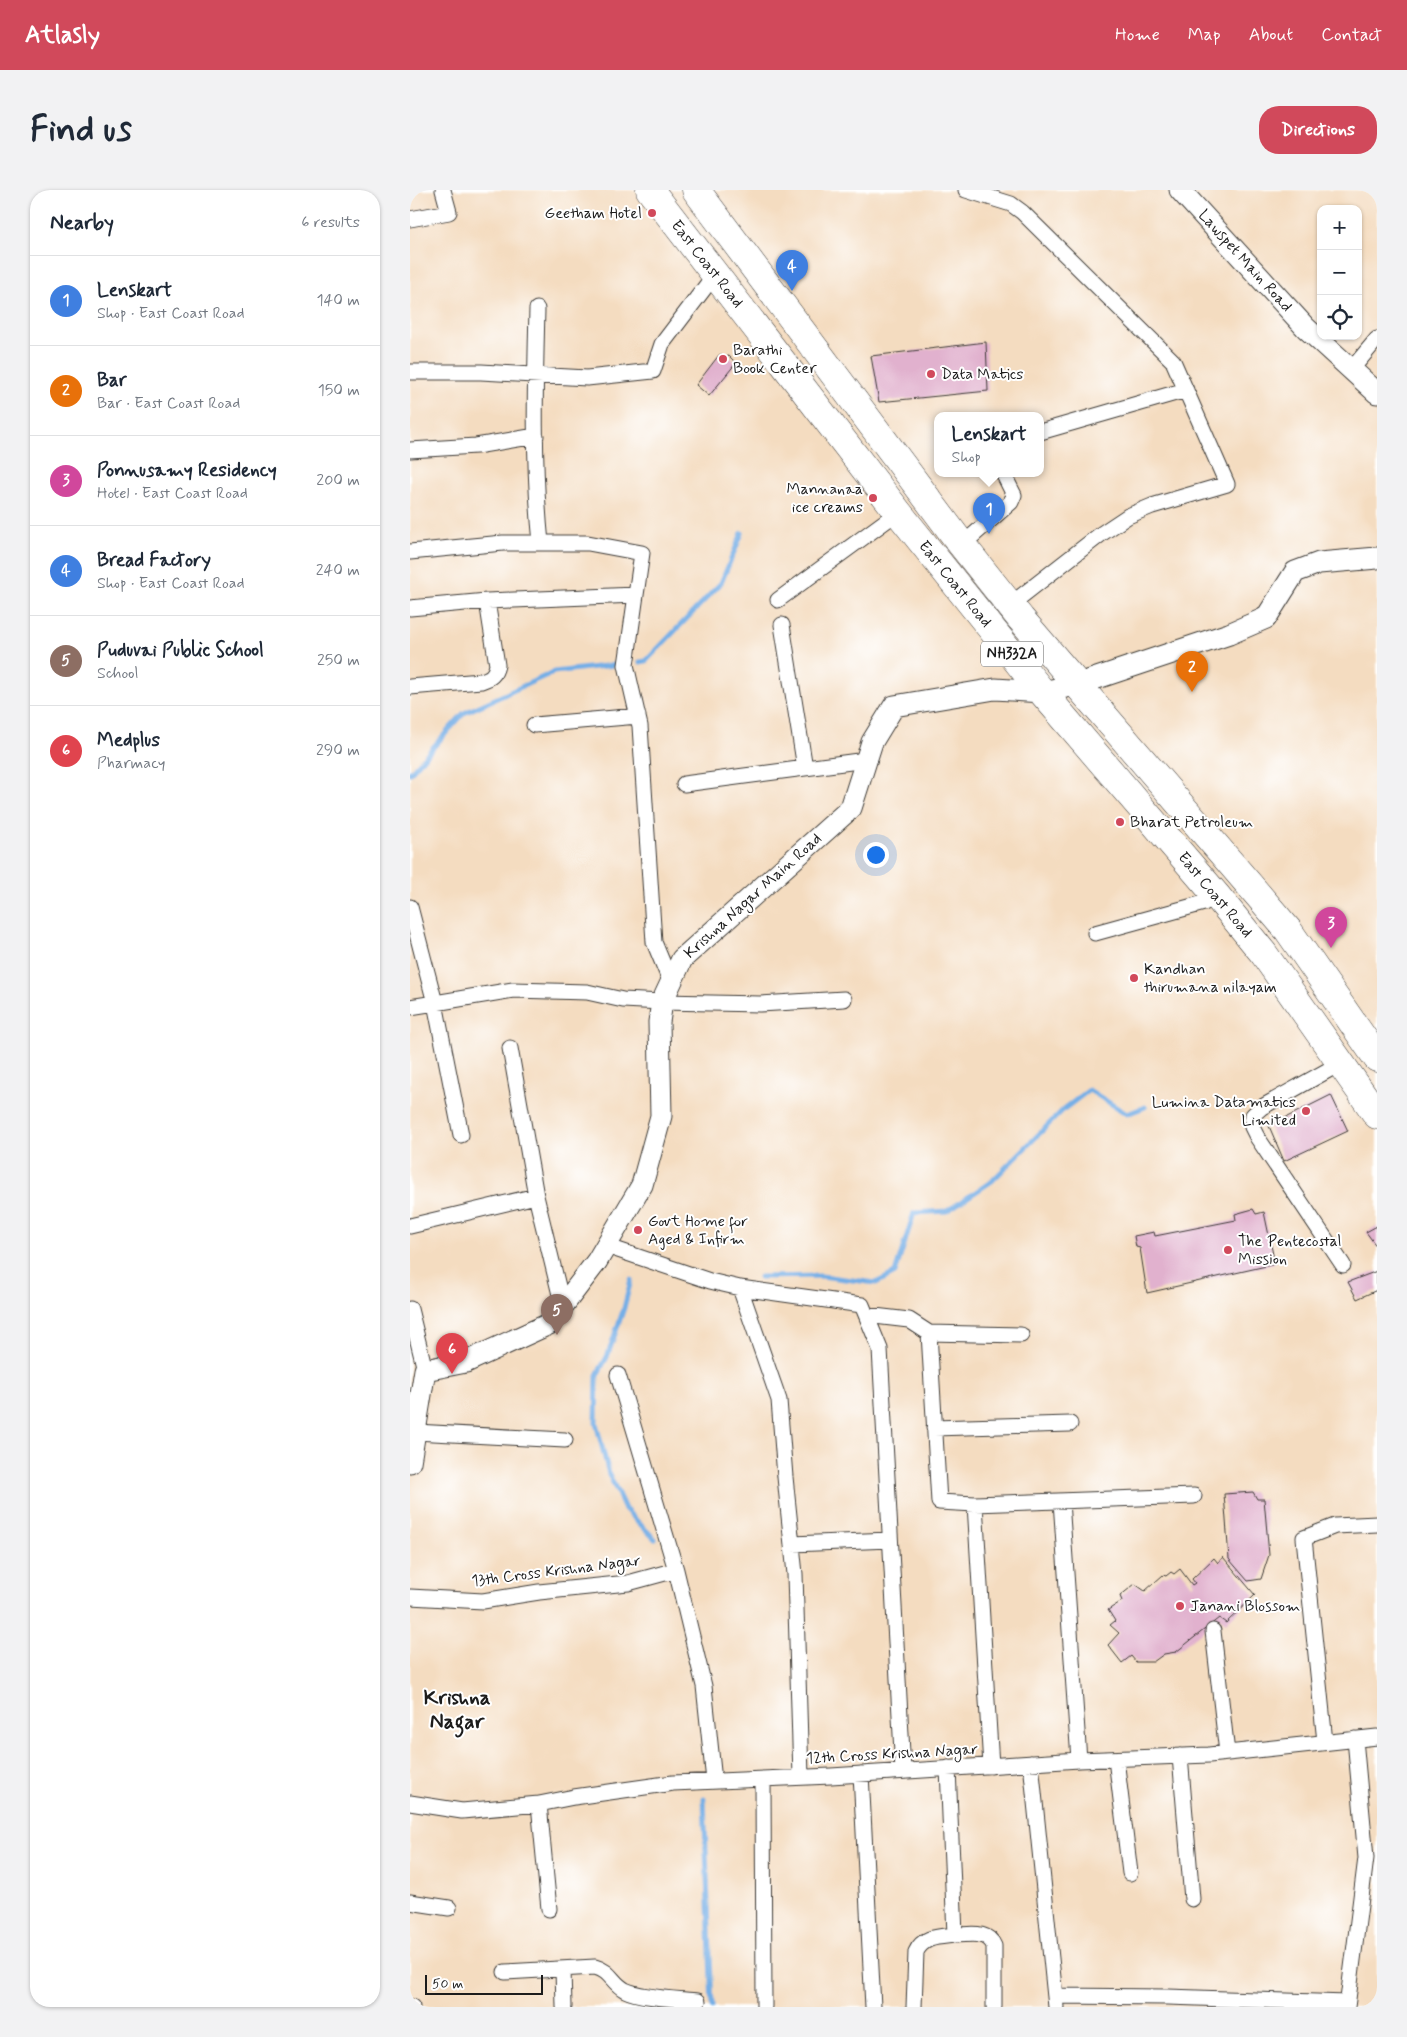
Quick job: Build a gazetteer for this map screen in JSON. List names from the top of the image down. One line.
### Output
{"streets":{"highway":["East Coast Road","NH332A"],"street":["Lawspet Main Road","Krishna Nagar Main Road","13th Cross Krishna Nagar","12th Cross Krishna Nagar"]},"crossings":[["East Coast Road","Krishna Nagar Main Road"]],"districts":["Krishna Nagar"],"places":["Geetham Hotel","Barathi Book Center","Data Matics","Mannanaa ice creams","Bharat Petroleum","Kandhan thirumana nilayam","Lumina Datamatics Limited","Govt Home for Aged & Infirm","The Pentecostal Mission","Janani Blossom"],"scale_bar":"50 m","page":{"header":"Atlasly","nav":["Home","Map","About","Contact"],"buttons":"Directions","title":"Find us","heading":["Nearby","6 results"],"map_buttons":["+","−"],"pins":["4","1","2","3","5","6"],"list":[{"mark":"1","name":"Lenskart","note":"Shop · East Coast Road","value":"140 m"},{"mark":"2","name":"Bar","note":"Bar · East Coast Road","value":"150 m"},{"mark":"3","name":"Ponnusamy Residency","note":"Hotel · East Coast Road","value":"200 m"},{"mark":"4","name":"Bread Factory","note":"Shop · East Coast Road","value":"240 m"},{"mark":"5","name":"Puduvai Public School","note":"School","value":"250 m"},{"mark":"6","name":"Medplus","note":"Pharmacy","value":"290 m"}],"popup":["Lenskart","Shop"],"scale":"50 m"}}
